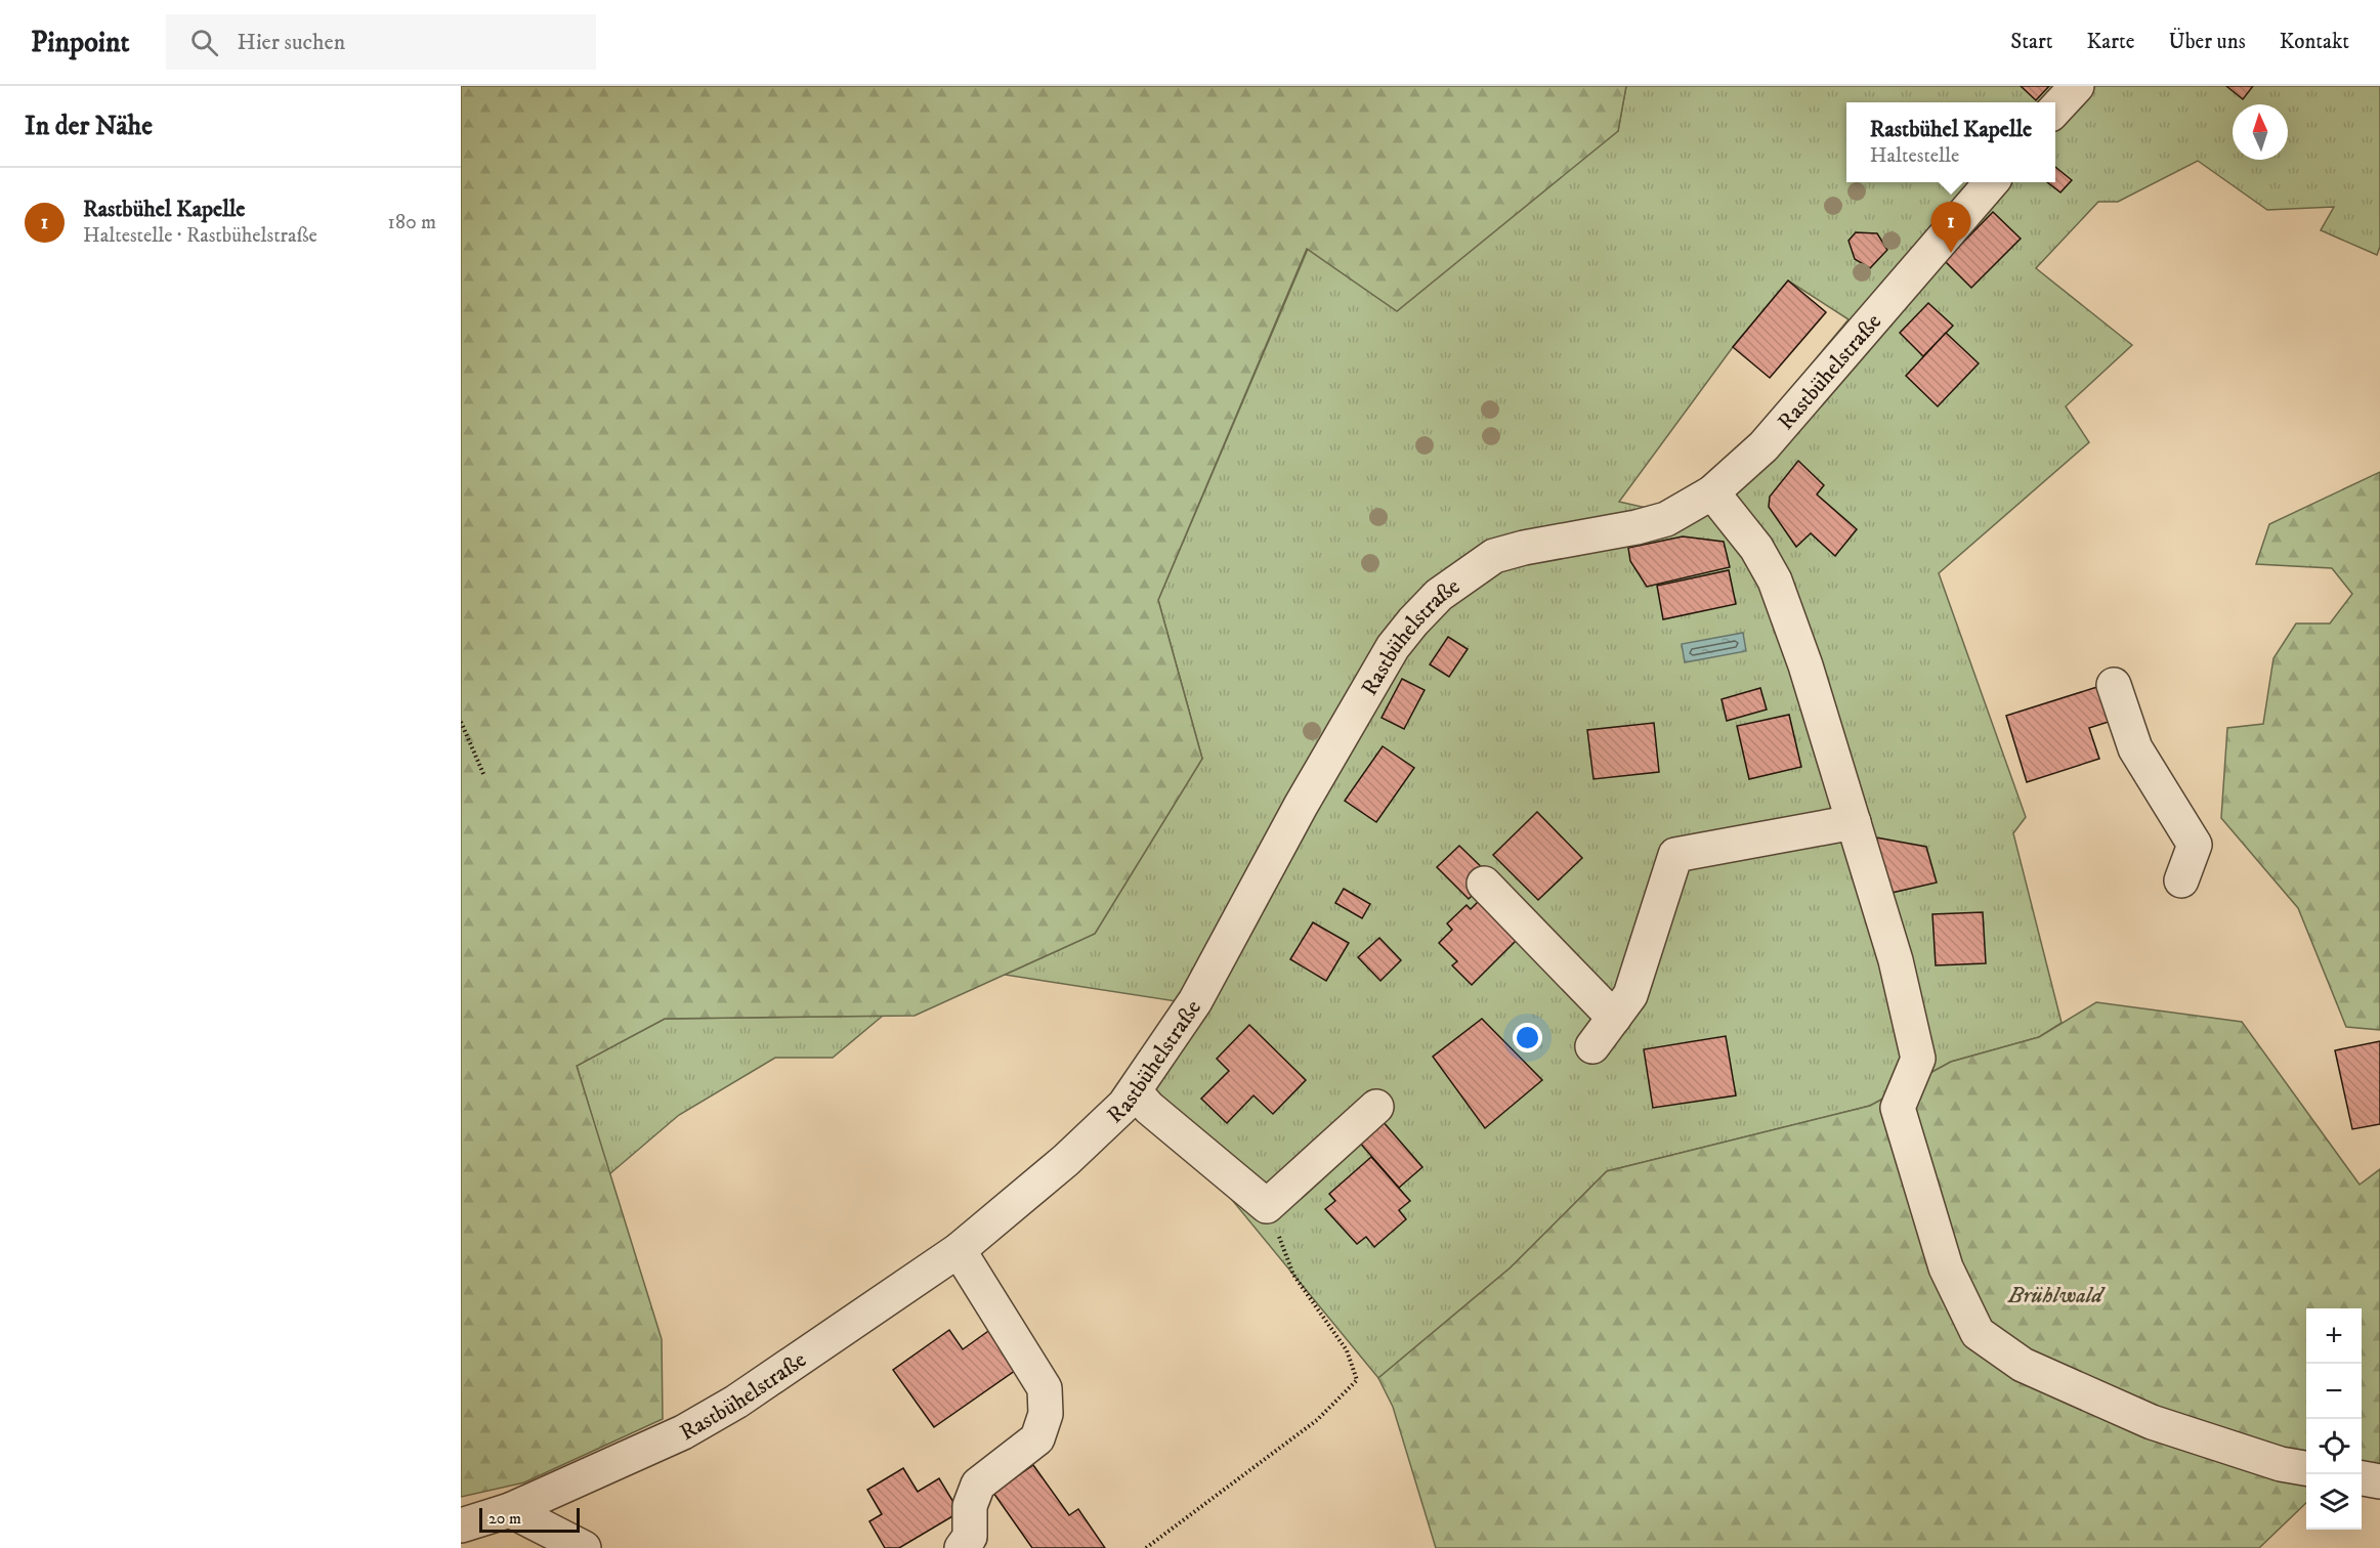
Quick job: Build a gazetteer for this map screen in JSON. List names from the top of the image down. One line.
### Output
{"streets":{"street":["Rastbühelstraße"]},"parks":["Brühlwald"],"scale_bar":"20 m","north":"top","page":{"header":"Pinpoint","search":"Hier suchen","nav":["Start","Karte","Über uns","Kontakt"],"heading":"In der Nähe","popup":["Rastbühel Kapelle","Haltestelle"],"list":[{"mark":"1","name":"Rastbühel Kapelle","note":"Haltestelle · Rastbühelstraße","value":"180 m"}],"pins":"1","map_buttons":["+","−"],"scale":"20 m"}}
